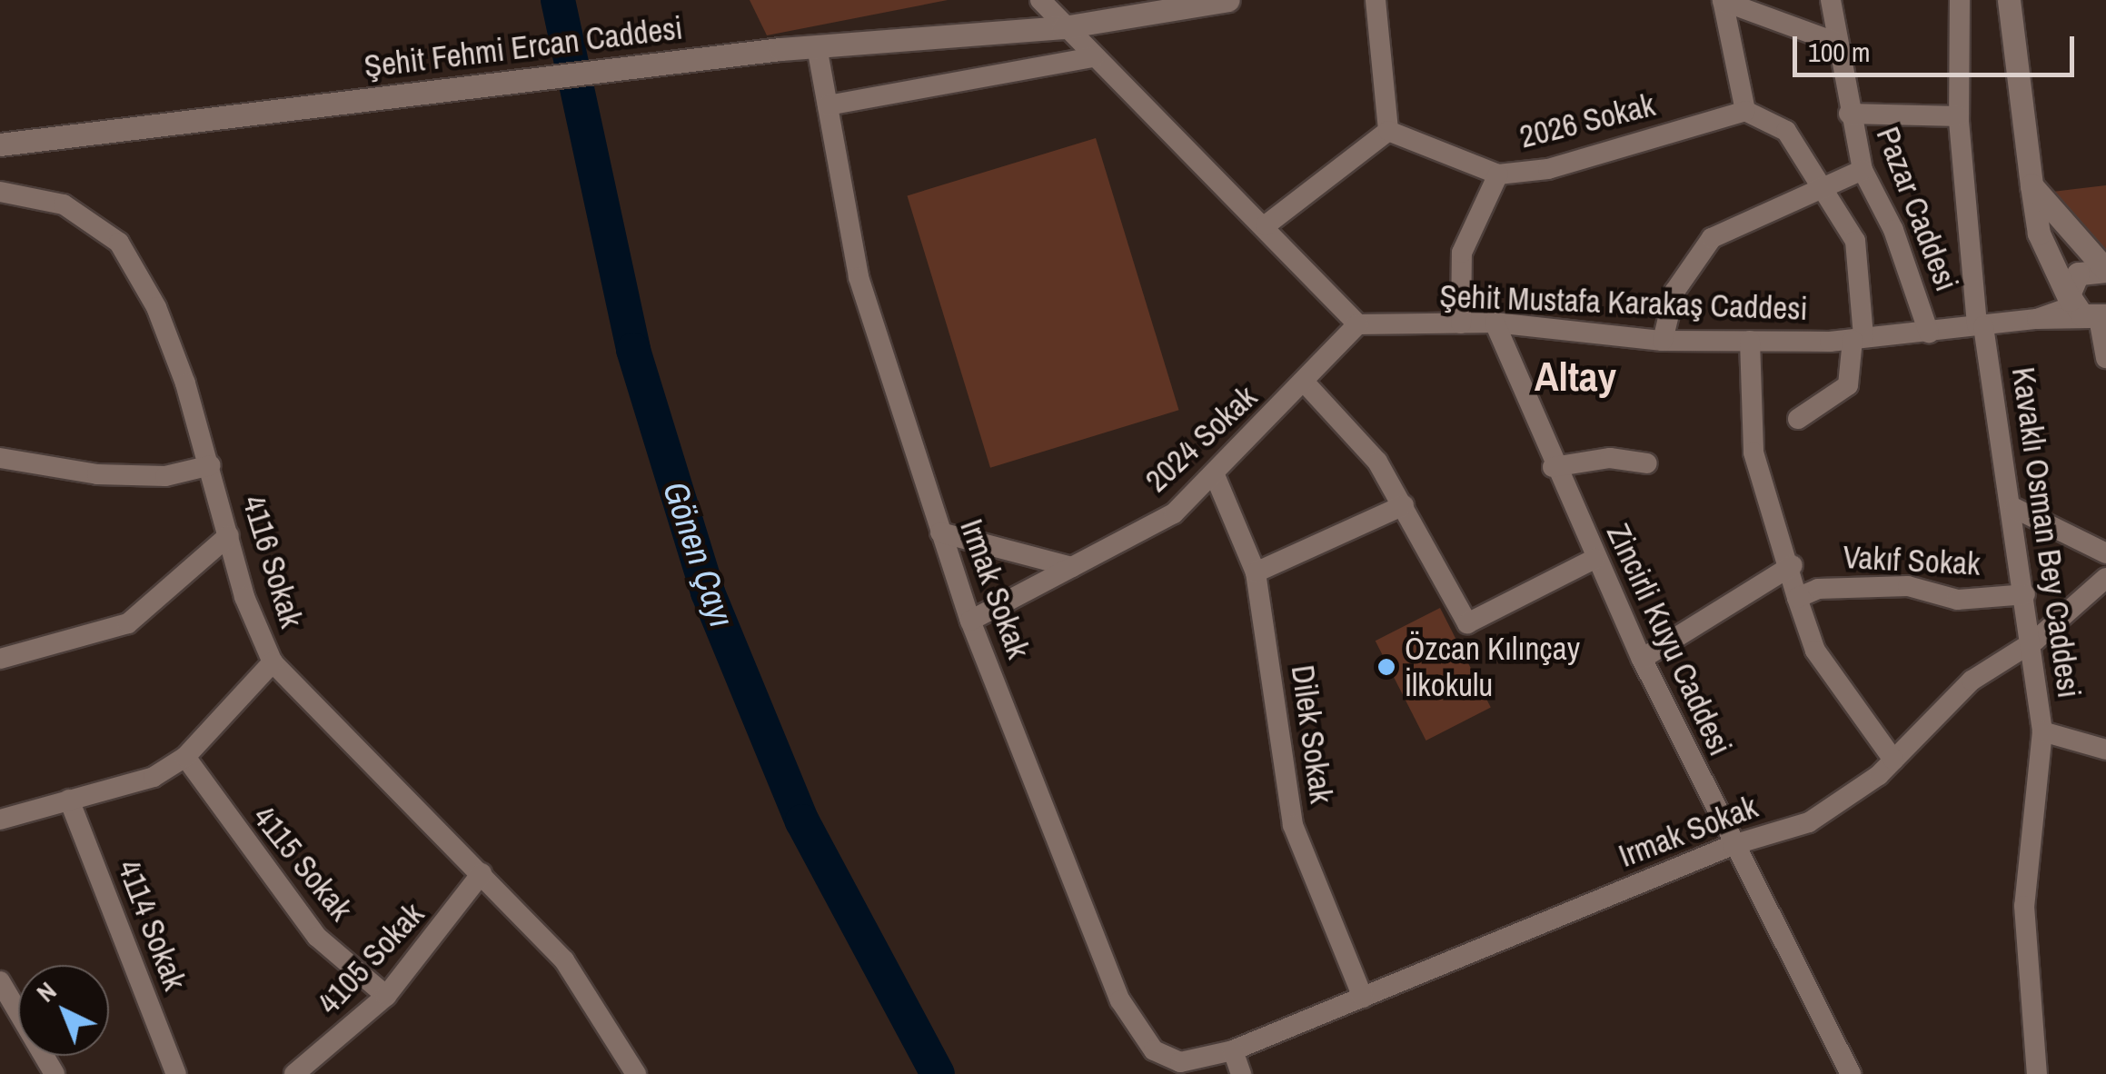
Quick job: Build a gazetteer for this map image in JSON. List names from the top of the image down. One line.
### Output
{"streets":{"main road":["Şehit Fehmi Ercan Caddesi"],"street":["2026 Sokak","Pazar Caddesi","Şehit Mustafa Karakaş Caddesi","2024 Sokak","Kavaklı Osman Bey Caddesi","Vakıf Sokak","4116 Sokak","Irmak Sokak","Zincirli Kuyu Caddesi","Dilek Sokak","4115 Sokak","4114 Sokak","4105 Sokak"]},"crossings":[["Şehit Fehmi Ercan Caddesi","Irmak Sokak"],["Pazar Caddesi","Şehit Mustafa Karakaş Caddesi"],["Şehit Mustafa Karakaş Caddesi","2024 Sokak"],["Şehit Mustafa Karakaş Caddesi","Kavaklı Osman Bey Caddesi"],["Şehit Mustafa Karakaş Caddesi","Zincirli Kuyu Caddesi"],["2024 Sokak","Irmak Sokak"],["2024 Sokak","Dilek Sokak"],["Kavaklı Osman Bey Caddesi","Vakıf Sokak"],["Kavaklı Osman Bey Caddesi","Irmak Sokak"],["4116 Sokak","4105 Sokak"],["Irmak Sokak","Zincirli Kuyu Caddesi"],["Irmak Sokak","Dilek Sokak"],["4115 Sokak","4105 Sokak"]],"districts":["Altay"],"water":["Gönen Çayı"],"places":["Özcan Kılınçay İlkokulu"],"scale_bar":"100 m","north":"top left"}
